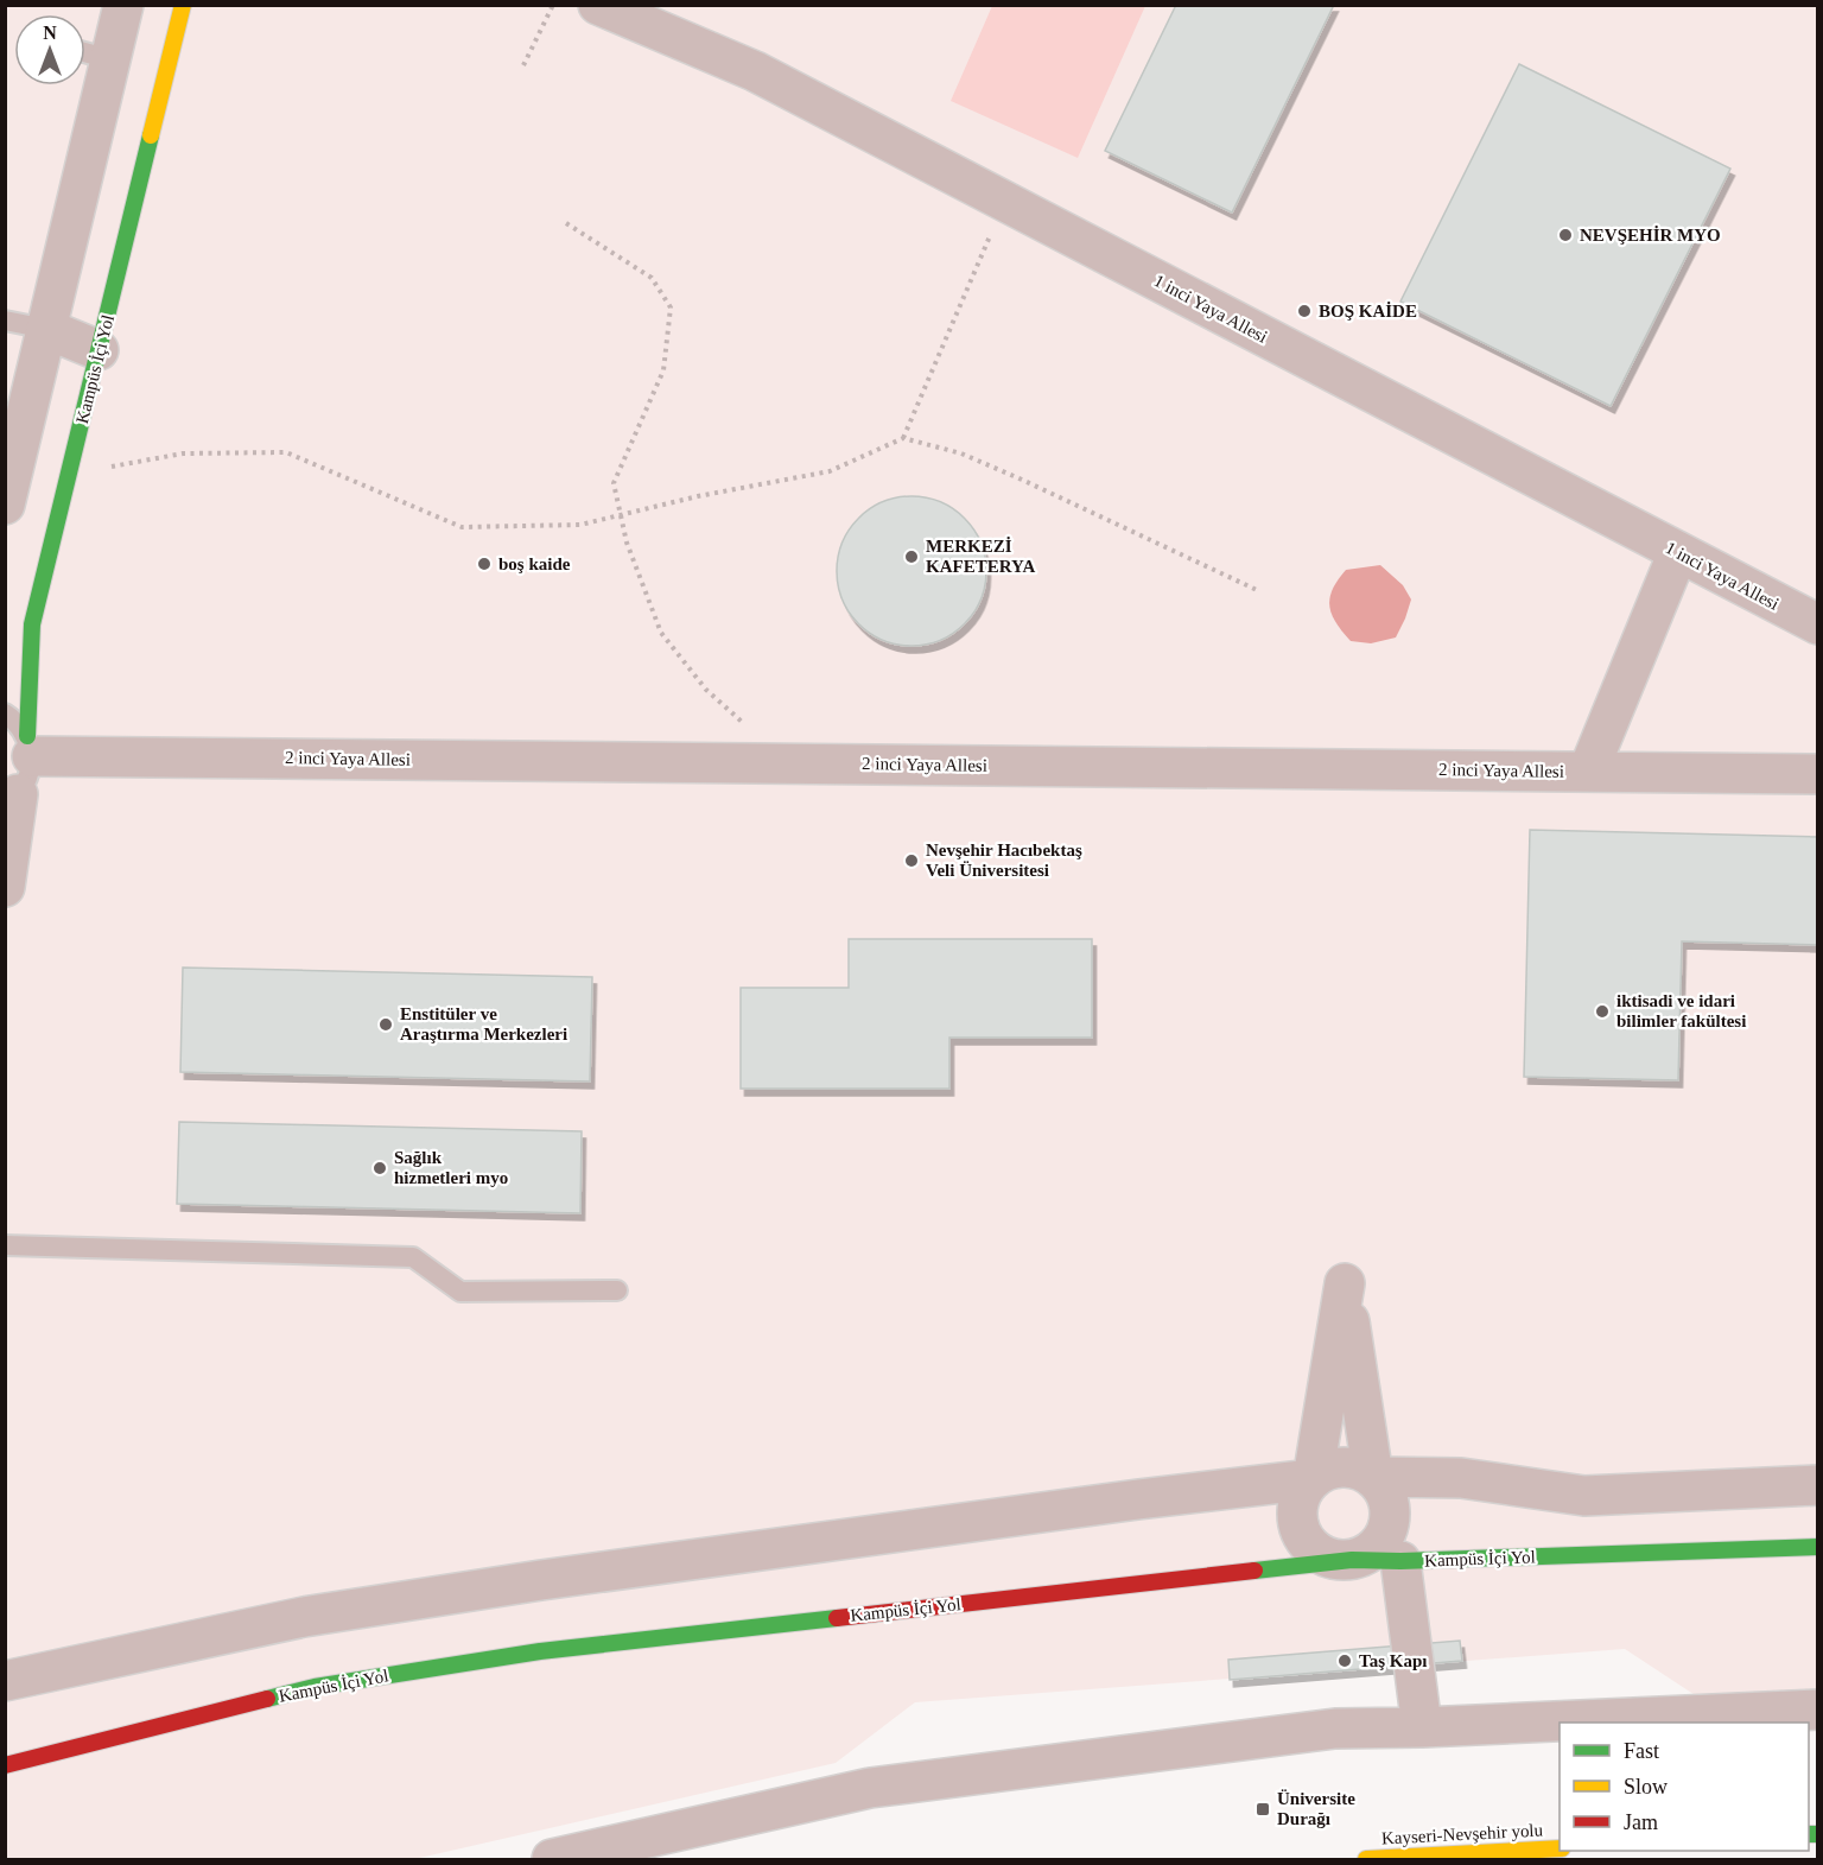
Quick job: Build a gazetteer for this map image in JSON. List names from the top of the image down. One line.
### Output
{"streets":{"main road":["Kampüs İçi Yol","Kayseri-Nevşehir yolu"],"street":["1 inci Yaya Allesi","2 inci Yaya Allesi"]},"crossings":[["Kampüs İçi Yol","2 inci Yaya Allesi"]],"places":{"other":["NEVŞEHİR MYO","BOŞ KAİDE","MERKEZİ KAFETERYA","boş kaide","Nevşehir Hacıbektaş Veli Üniversitesi","iktisadi ve idari bilimler fakültesi","Enstitüler ve Araştırma Merkezleri","Sağlık hizmetleri myo","Taş Kapı"],"transit":["Üniversite Durağı"]},"legend":["Fast","Slow","Jam"],"north":"top"}
